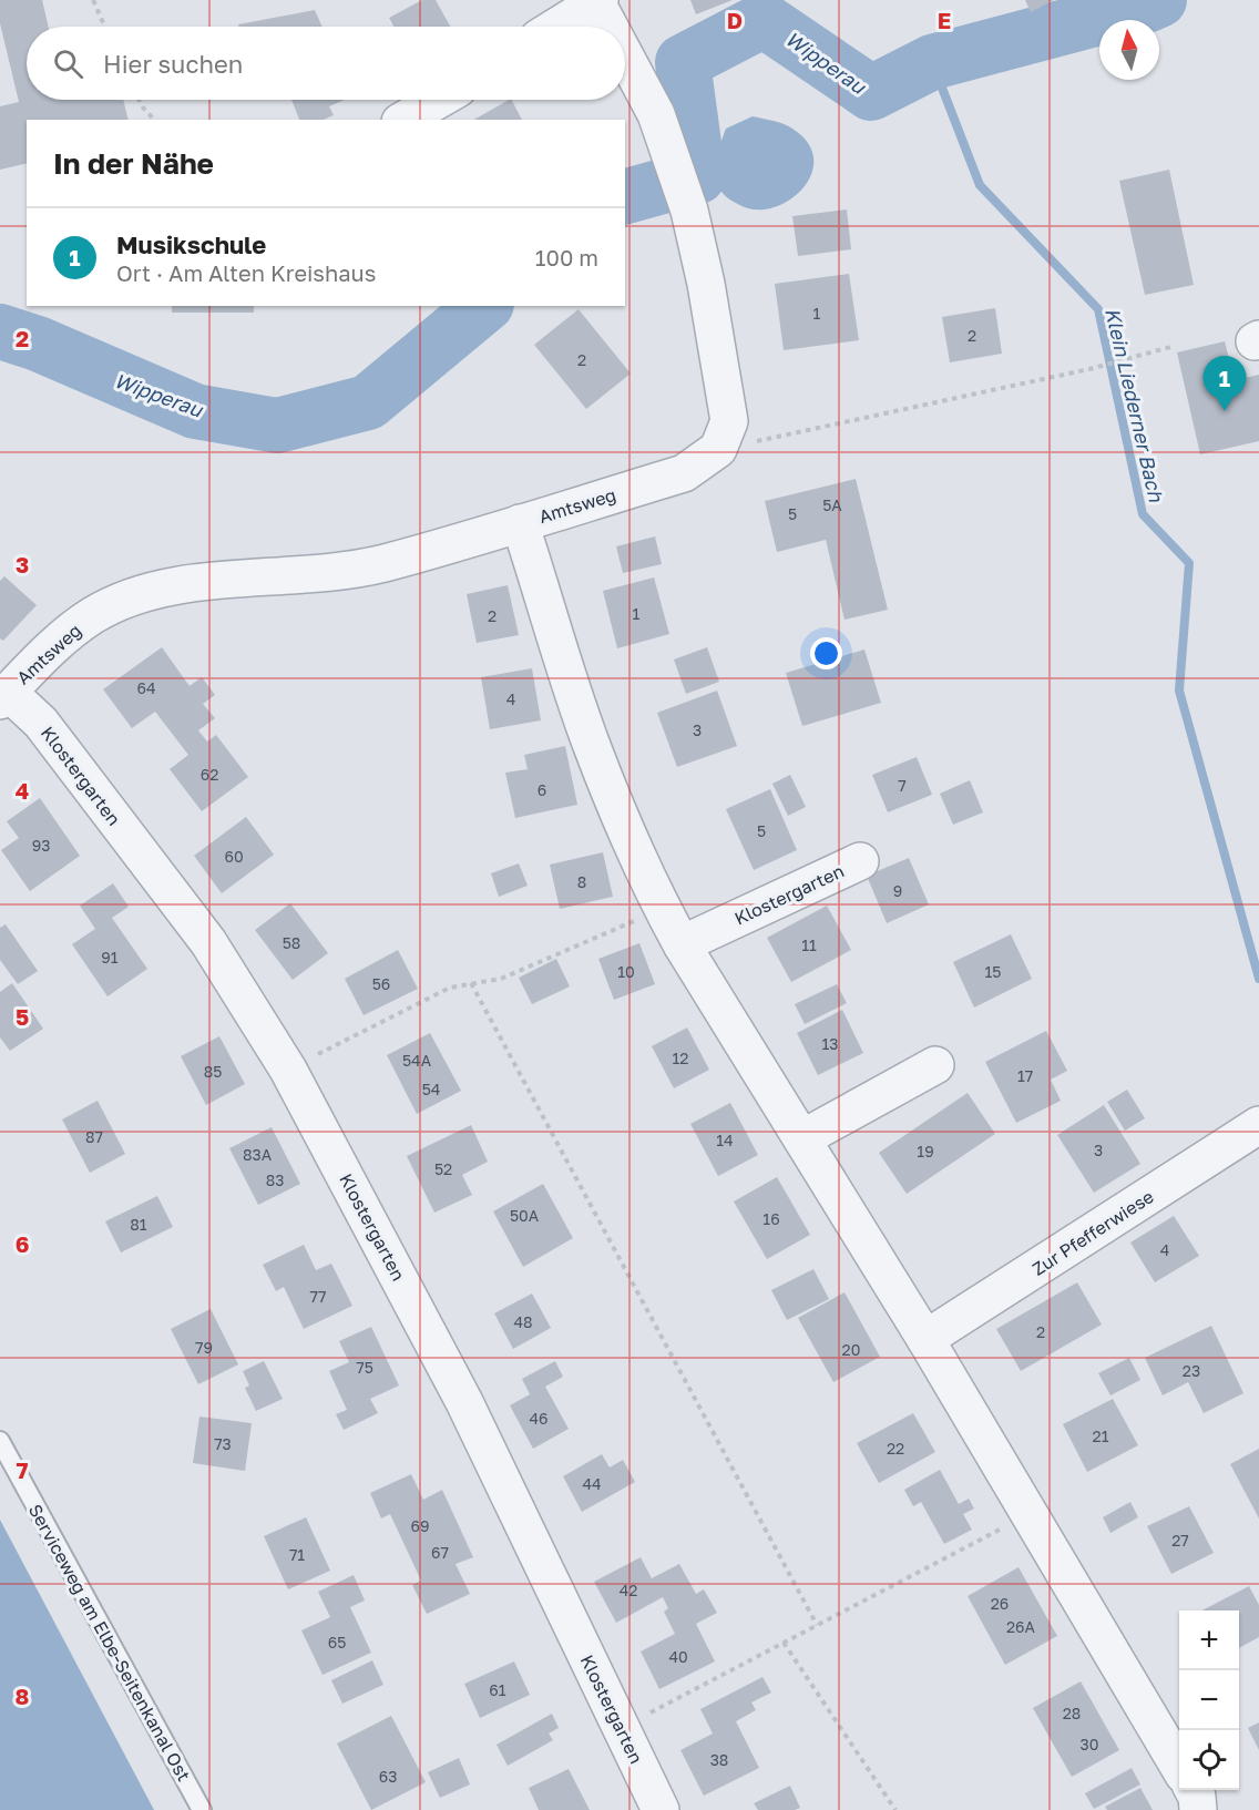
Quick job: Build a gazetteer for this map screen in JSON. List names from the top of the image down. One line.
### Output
{"streets":{"street":["Amtsweg","Klostergarten","Zur Pfefferwiese"],"lane":["Serviceweg am Elbe-Seitenkanal Ost"]},"crossings":[["Amtsweg","Klostergarten"]],"water":["Wipperau","Klein Liederner Bach"],"house_numbers":["1","2","2","5A","5","1","2","64","4","3","62","7","6","5","93","60","8","9","58","11","91","10","15","56","13","12","54A","85","17","54","87","14","3","19","83A","52","83","50A","16","81","4","77","48","2","79","20","75","23","46","21","73","22","44","69","27","67","71","42","26","26A","65","40","61","28","30","38","63"],"north":"top","page":{"search":"Hier suchen","heading":"In der Nähe","list":[{"mark":"1","name":"Musikschule","note":"Ort · Am Alten Kreishaus","value":"100 m"}],"pins":"1","map_buttons":["+","−"]},"grid":{"columns":["D","E"],"rows":["2","3","4","5","6","7","8"]}}
